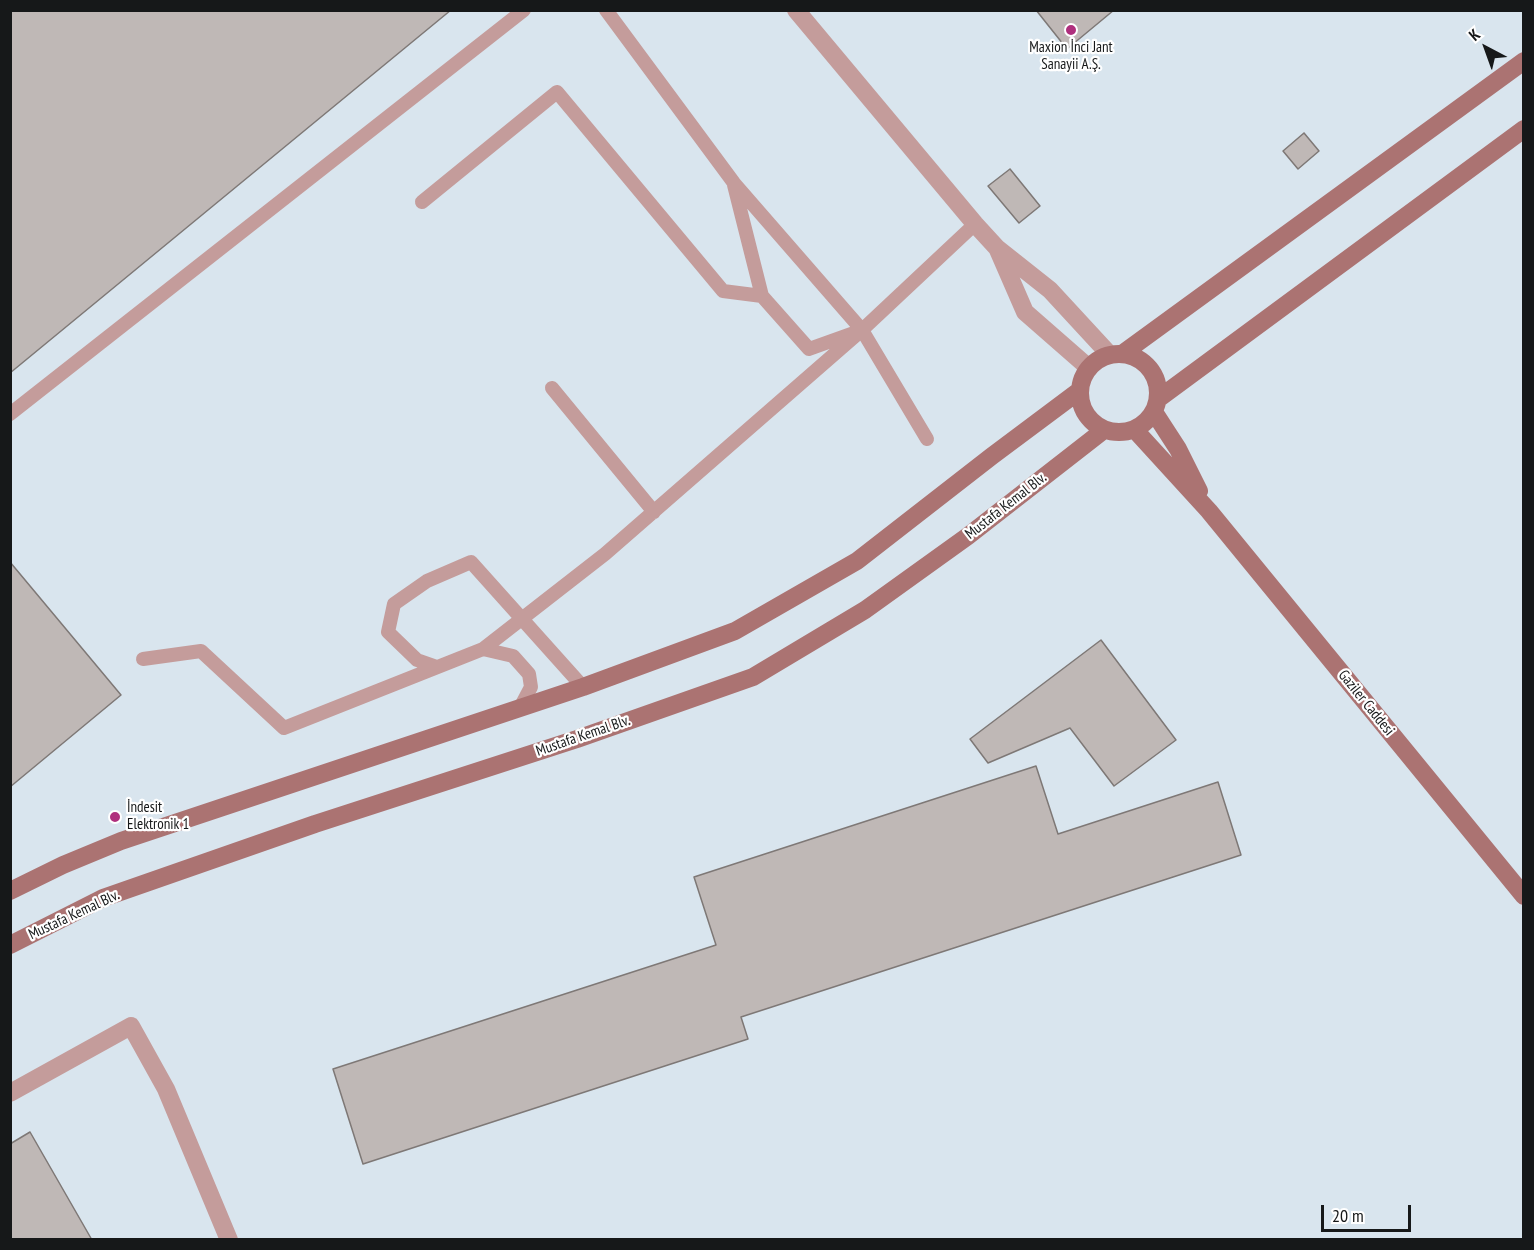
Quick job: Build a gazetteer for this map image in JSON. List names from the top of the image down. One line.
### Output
{"streets":{"street":["Mustafa Kemal Blv.","Gaziler Caddesi"]},"places":["Maxion İnci Jant Sanayii A.Ş.","İndesit Elektronik 1"],"scale_bar":"20 m","north":"top left"}
